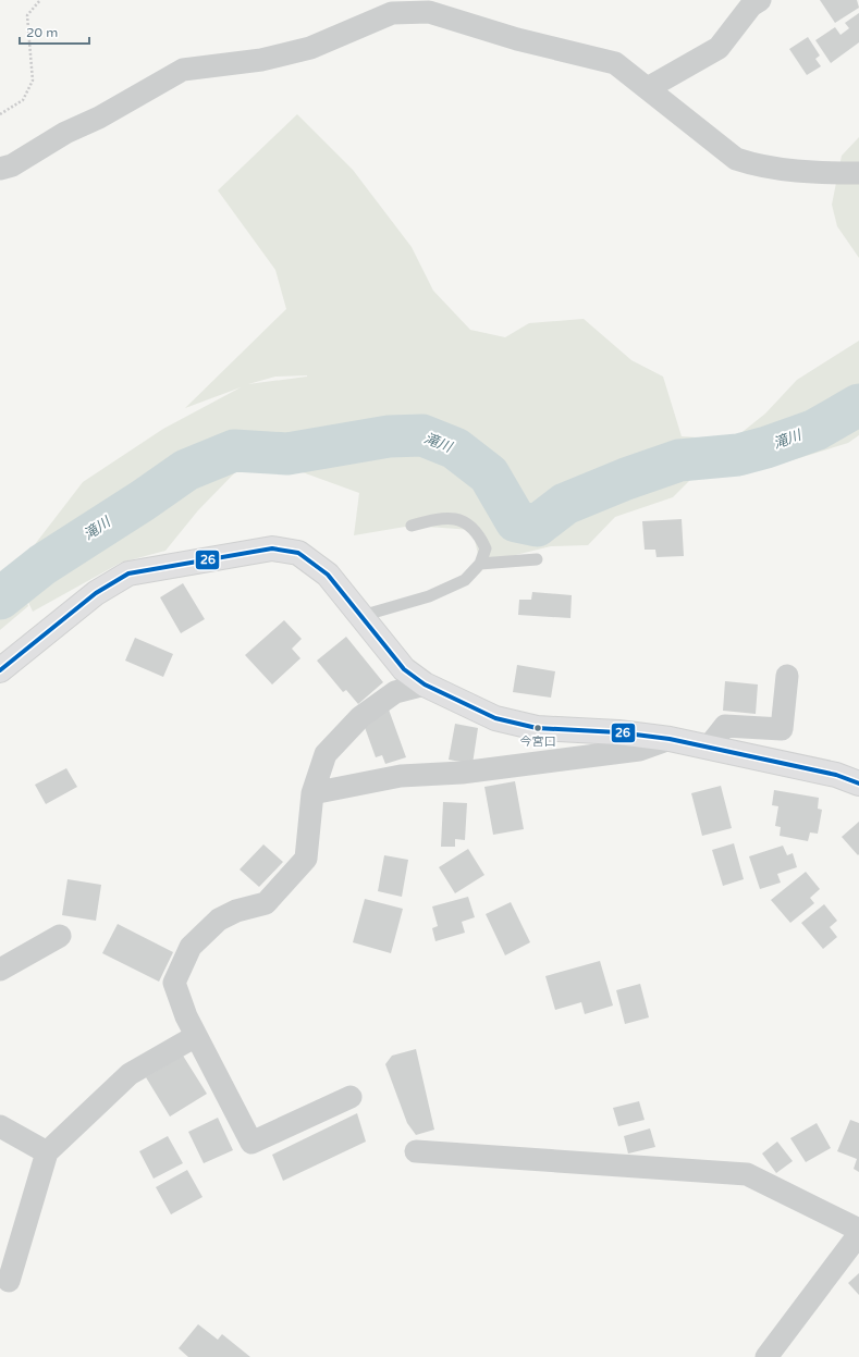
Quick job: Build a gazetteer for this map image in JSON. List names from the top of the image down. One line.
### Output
{"water":["滝川"],"places":["今宮口"],"lines":["transit line 26"],"scale_bar":"20 m"}
